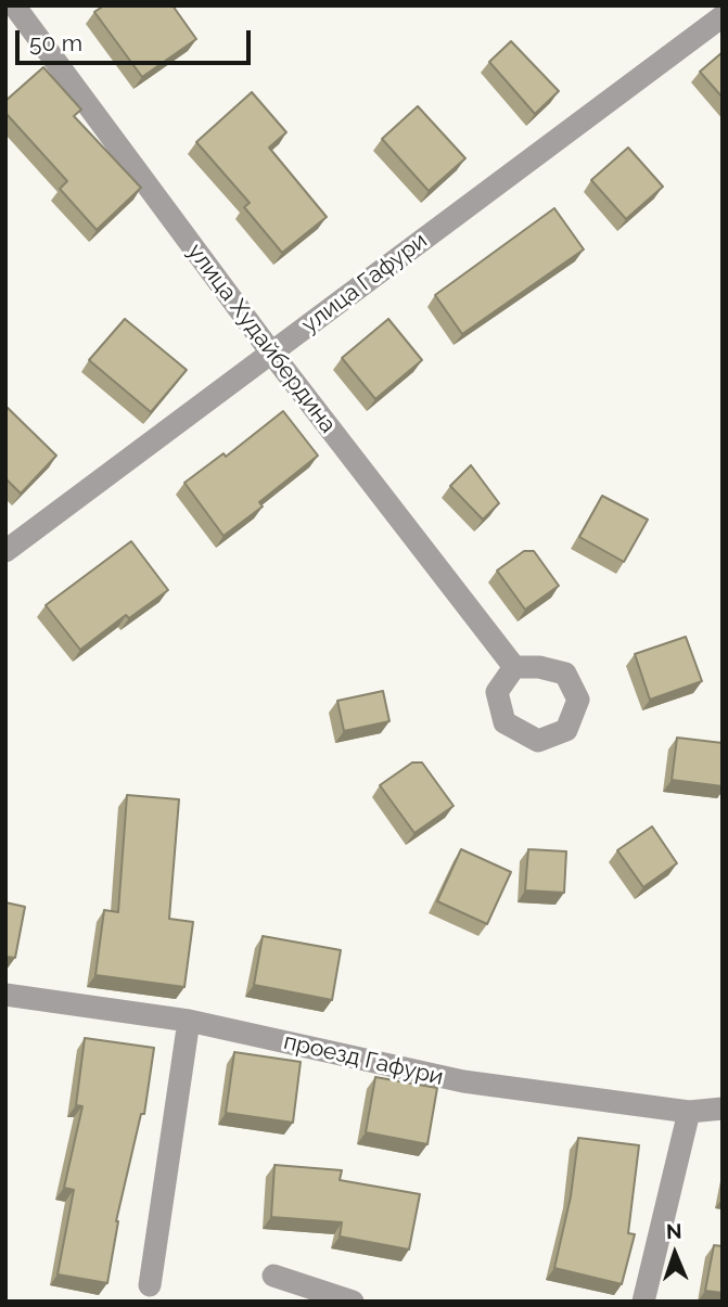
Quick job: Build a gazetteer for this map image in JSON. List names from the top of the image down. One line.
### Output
{"streets":{"street":["улица Гафури","улица Худайбердина","проезд Гафури"]},"crossings":[["улица Гафури","улица Худайбердина"]],"scale_bar":"50 m","north":"top"}
